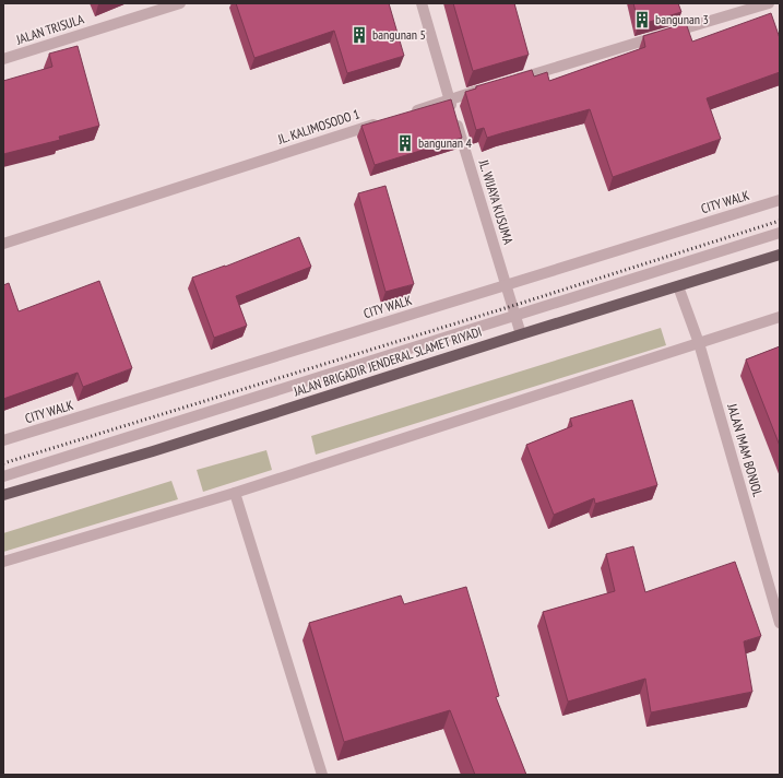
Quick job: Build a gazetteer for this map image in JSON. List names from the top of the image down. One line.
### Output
{"streets":{"main road":["JALAN BRIGADIR JENDERAL SLAMET RIYADI"],"street":["JALAN TRISULA","JL. KALIMOSODO 1","JL. WIJAYA KUSUMA","CITY WALK","JALAN IMAM BONJOL"]},"crossings":[["JL. WIJAYA KUSUMA","CITY WALK"],["JL. WIJAYA KUSUMA","JALAN BRIGADIR JENDERAL SLAMET RIYADI"],["JALAN BRIGADIR JENDERAL SLAMET RIYADI","JALAN IMAM BONJOL"]],"places":{"building":["bangunan 3","bangunan 5","bangunan 4"]}}
